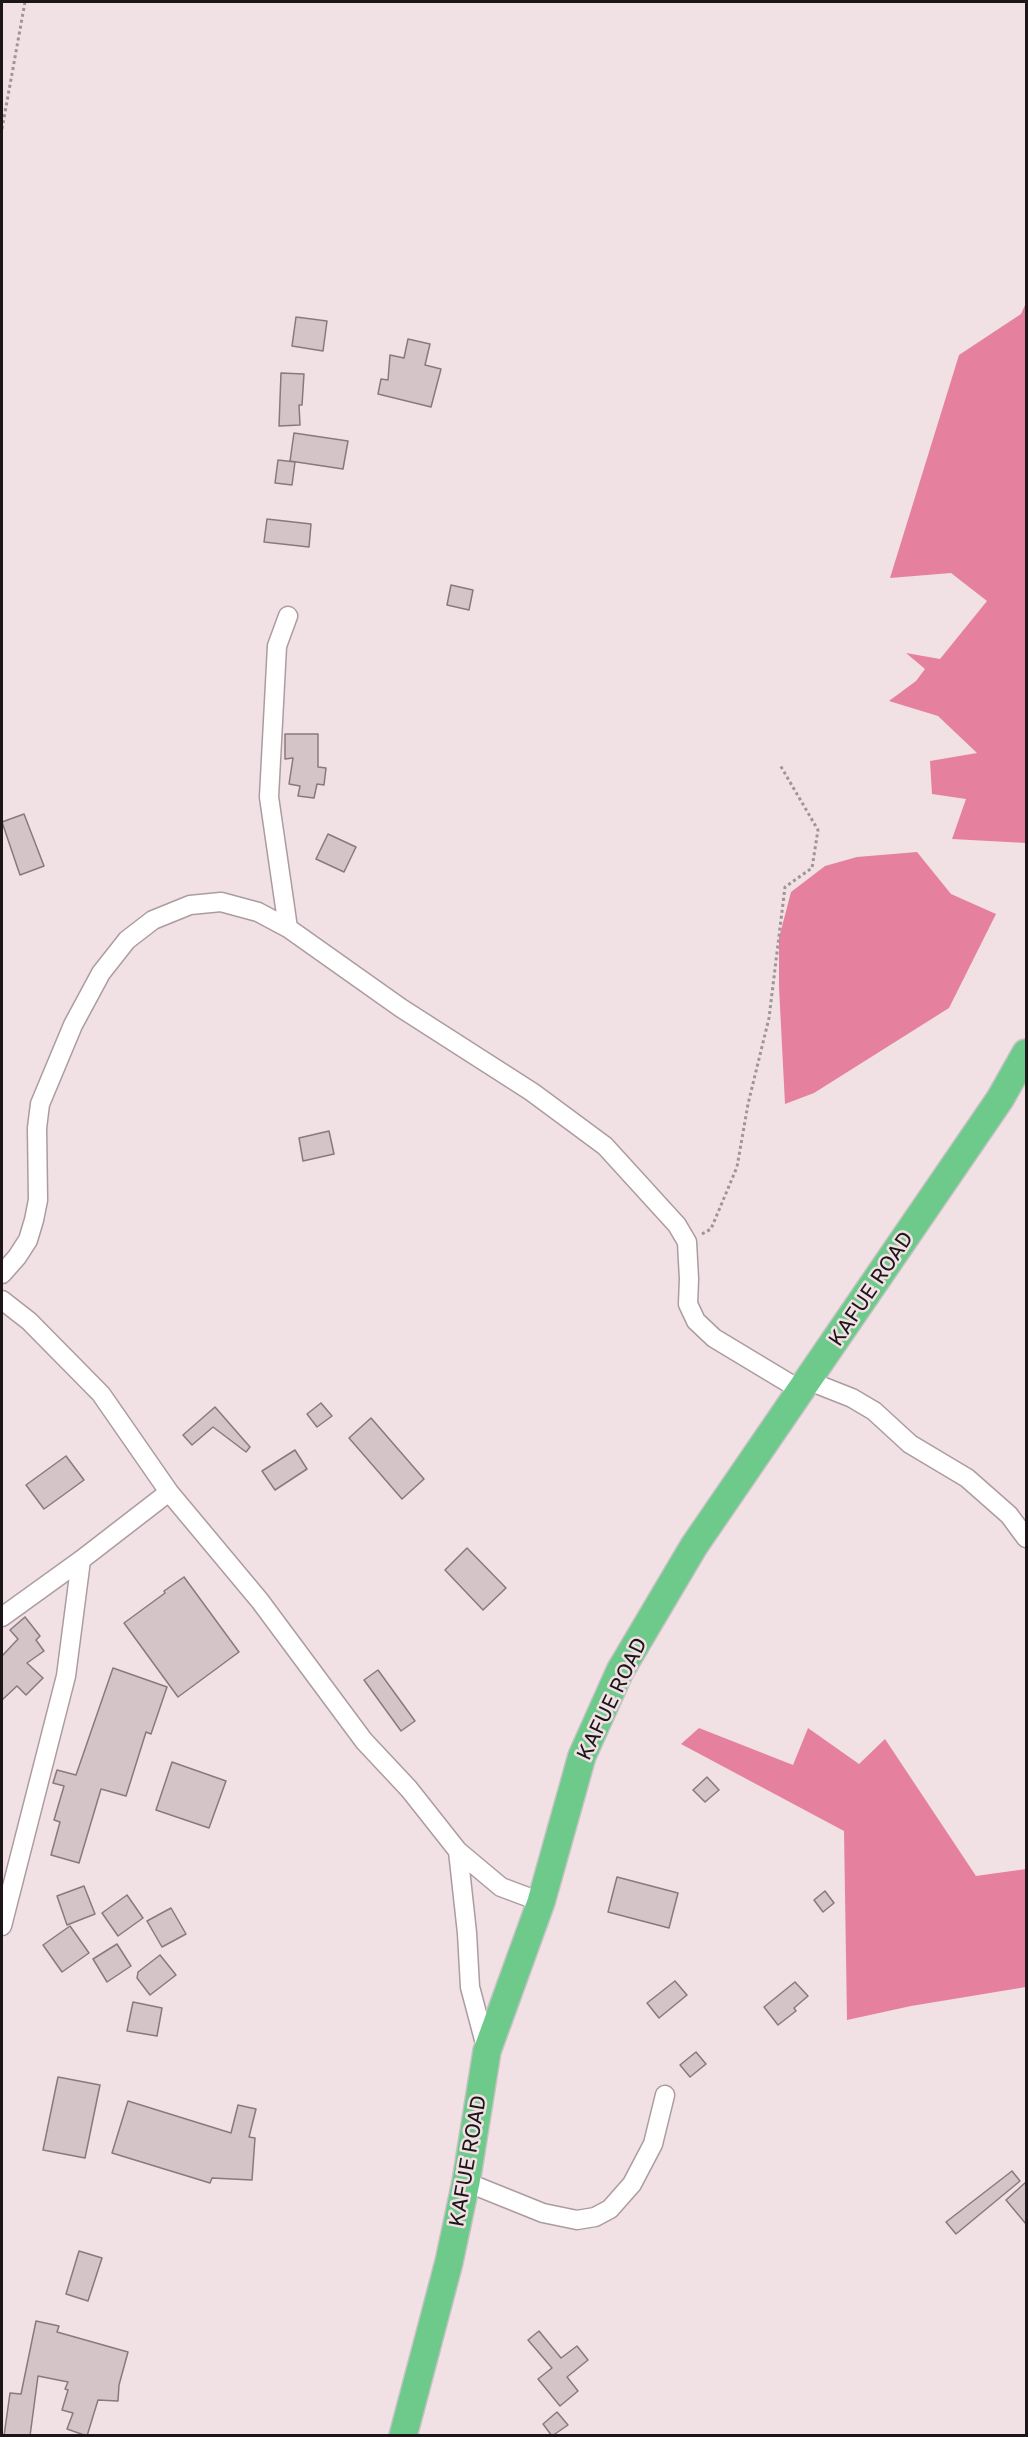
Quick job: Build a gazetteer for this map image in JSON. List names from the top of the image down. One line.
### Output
{"streets":{"highway":["KAFUE ROAD"]}}
